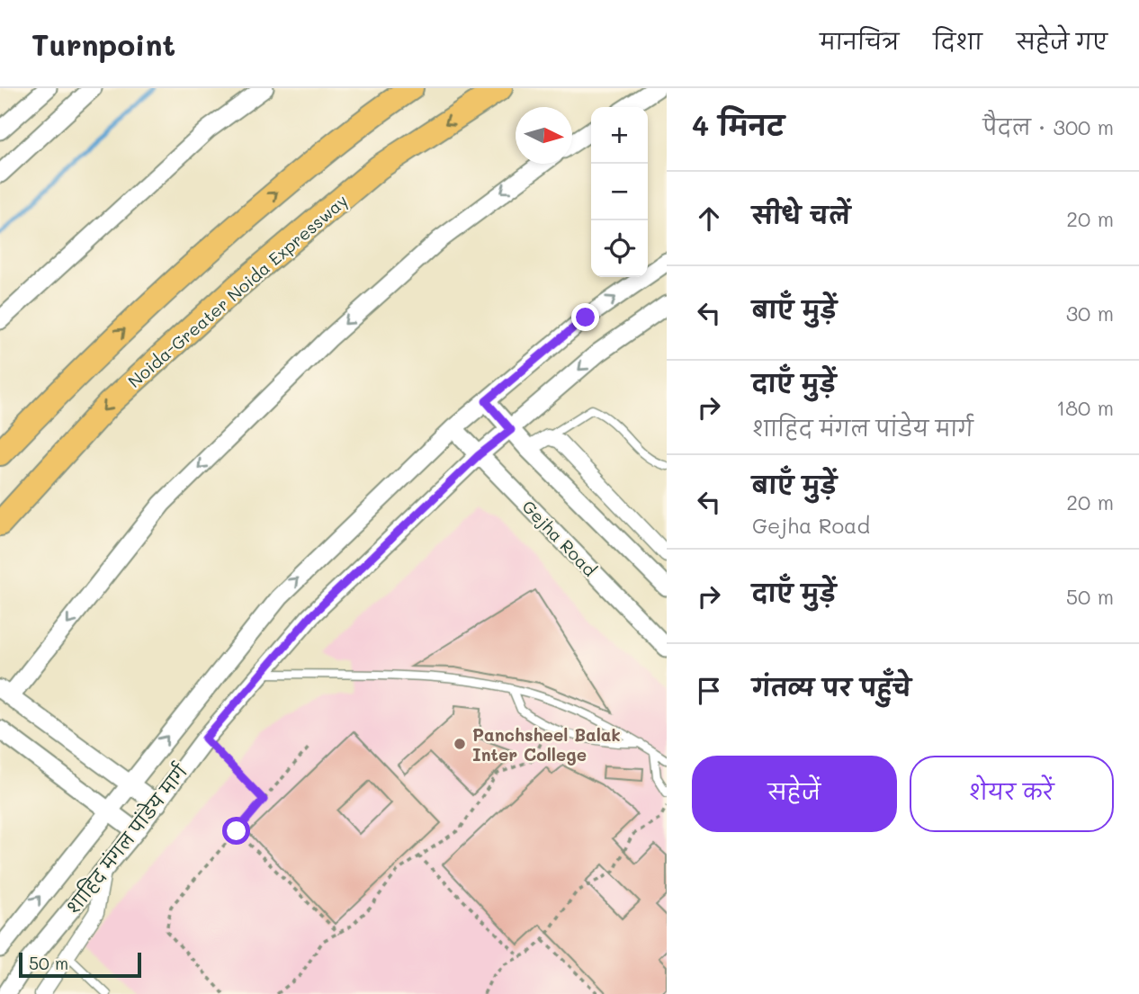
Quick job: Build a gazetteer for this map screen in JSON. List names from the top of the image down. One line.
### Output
{"streets":{"highway":["Noida-Greater Noida Expressway"],"street":["Gejha Road","शाहिद मंगल पांडेय मार्ग"]},"crossings":[["Gejha Road","शाहिद मंगल पांडेय मार्ग"]],"places":["Panchsheel Balak Inter College"],"scale_bar":"50 m","north":"right","page":{"header":"Turnpoint","nav":["मानचित्र","दिशा","सहेजे गए"],"heading":["4 मिनट","पैदल · 300 m"],"map_buttons":["+","−"],"list":[["सीधे चलें","20 m"],["बाएँ मुड़ें","30 m"],["दाएँ मुड़ें","शाहिद मंगल पांडेय मार्ग","180 m"],["बाएँ मुड़ें","Gejha Road","20 m"],["दाएँ मुड़ें","50 m"],"गंतव्य पर पहुँचे"],"buttons":["सहेजें","शेयर करें"],"scale":"50 m"}}
